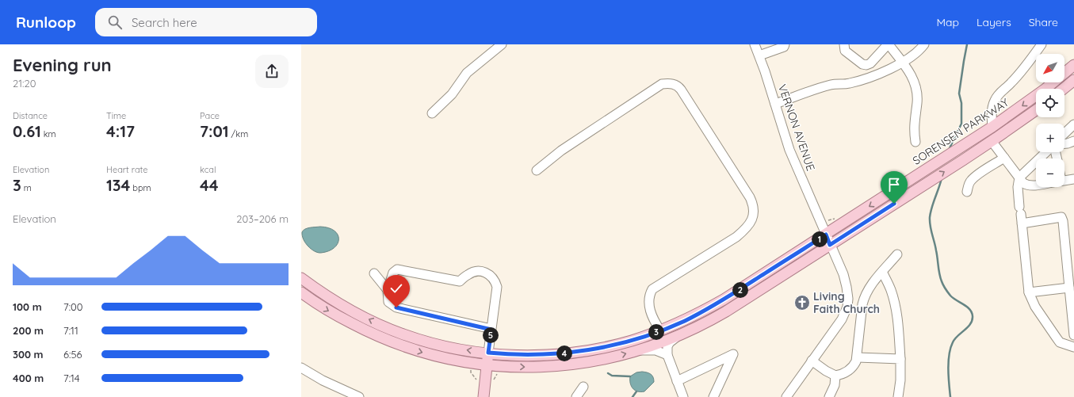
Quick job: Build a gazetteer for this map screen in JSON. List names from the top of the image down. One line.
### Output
{"streets":{"main road":["SORENSEN PARKWAY"],"street":["VERNON AVENUE"]},"crossings":[["VERNON AVENUE","SORENSEN PARKWAY"]],"places":{"church":["Living Faith Church"]},"north":"bottom left","page":{"header":"Runloop","search":"Search here","nav":["Map","Layers","Share"],"heading":["Evening run","21:20"],"map_buttons":["+","−"],"stats":[["Distance","0.61 km"],["Time","4:17"],["Pace","7:01 /km"],["Elevation","3 m"],["Heart rate","134 bpm"],["kcal","44"]],"chart":["Elevation","203–206 m"],"pins":["1","2","3","5","4"],"list":[{"name":"100 m","note":"7:00"},{"name":"200 m","note":"7:11"},{"name":"300 m","note":"6:56"},{"name":"400 m","note":"7:14"}]}}
